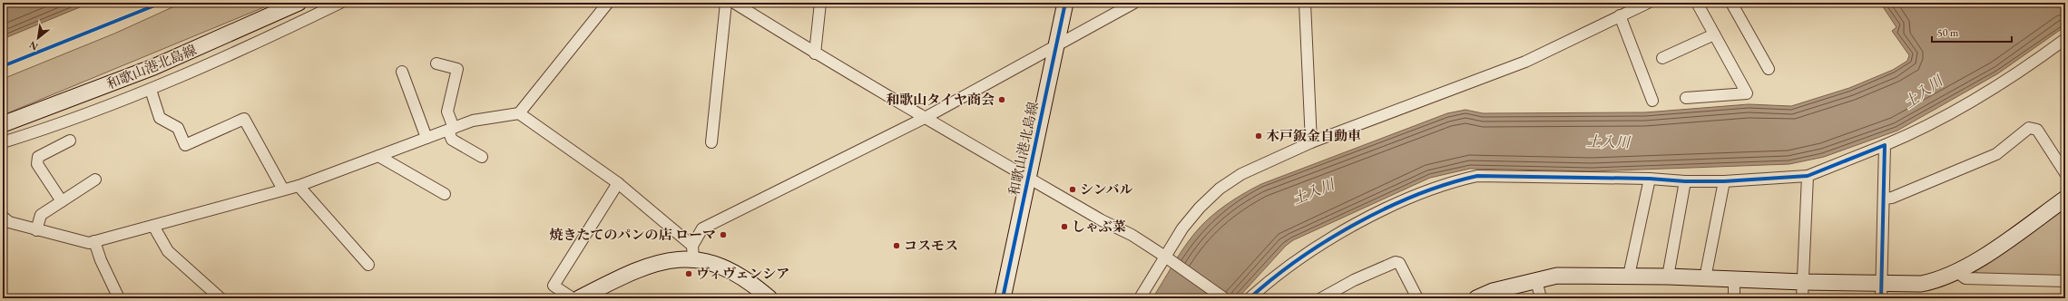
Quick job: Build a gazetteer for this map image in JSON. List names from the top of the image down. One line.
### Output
{"streets":{"street":["和歌山港北島線"]},"water":["土入川"],"places":["和歌山タイヤ商会","木戸鈑金自動車","シンバル","しゃぶ菜","焼きたてのパンの店 ローマ","コスモス","ヴィヴェンシア"],"scale_bar":"50 m","north":"bottom left"}
